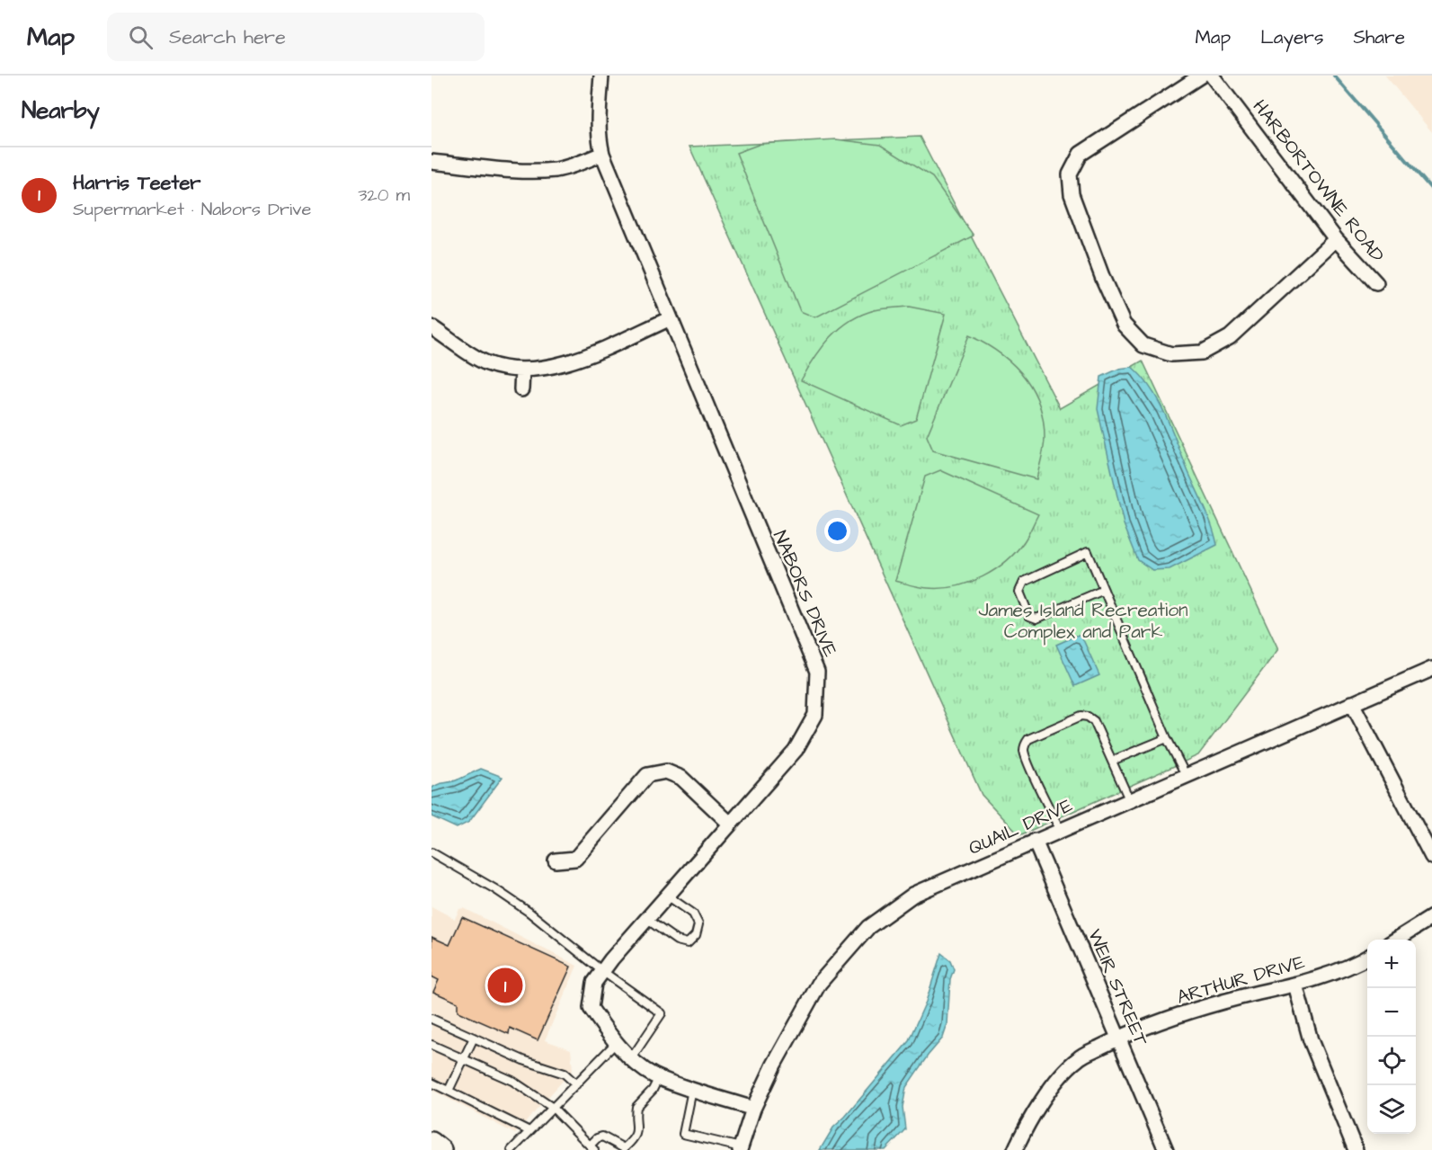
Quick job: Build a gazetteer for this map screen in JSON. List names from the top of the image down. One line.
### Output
{"streets":{"street":["HARBORTOWNE ROAD","NABORS DRIVE","QUAIL DRIVE","ARTHUR DRIVE","WEIR STREET"]},"crossings":[["NABORS DRIVE","QUAIL DRIVE"],["QUAIL DRIVE","WEIR STREET"],["ARTHUR DRIVE","WEIR STREET"]],"parks":["James Island Recreation Complex and Park"],"page":{"header":"Map","search":"Search here","nav":["Map","Layers","Share"],"heading":"Nearby","list":[{"mark":"1","name":"Harris Teeter","note":"Supermarket · Nabors Drive","value":"320 m"}],"map_buttons":["+","−"],"pins":"1"}}
